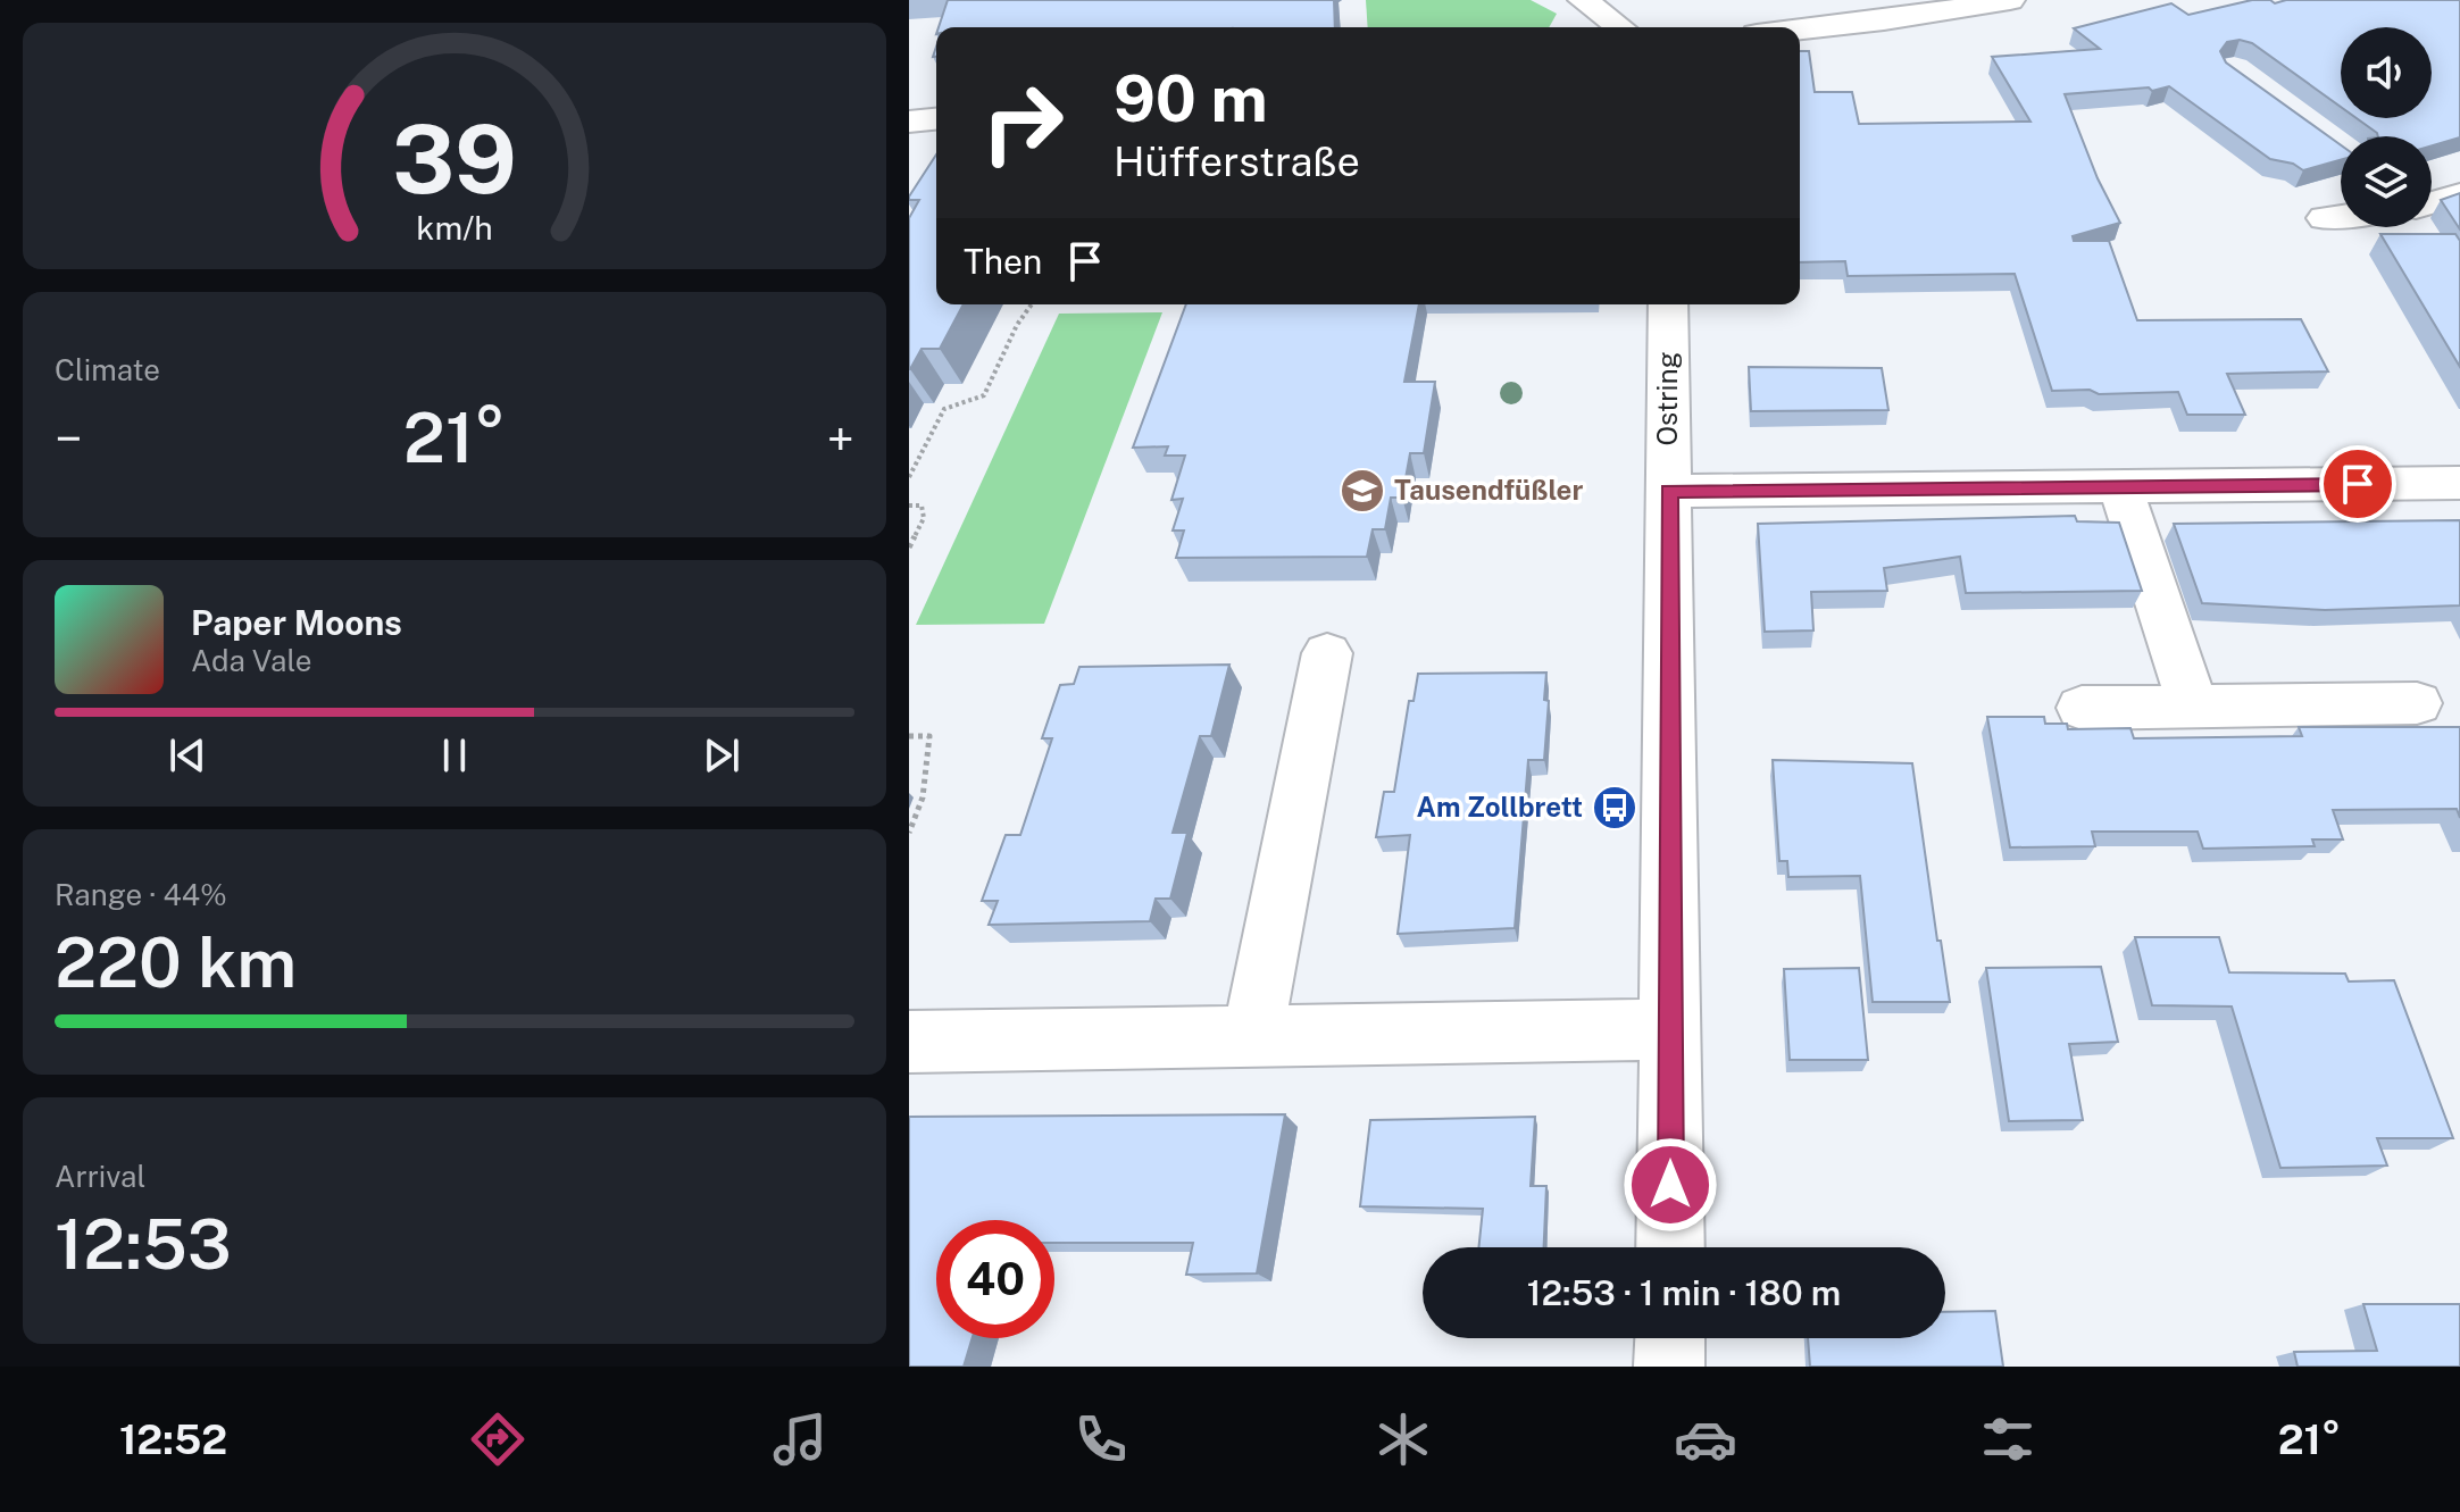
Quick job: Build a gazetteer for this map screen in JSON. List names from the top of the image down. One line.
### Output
{"streets":{"street":["Ostring"]},"places":{"school or university":["Tausendfüßler"],"bus stop":["Am Zollbrett"]},"page":{"turn":["90 m","Hüfferstraße"],"then":"Then","tile":["Climate",["Range · 44%","220 km"],["Arrival","12:53"]],"heat":["−","21°","+"],"song":["Paper Moons","Ada Vale"],"limit":"40","trip":"12:53 · 1 min · 180 m","tabs":["12:52","21°"],"gauge":["39","km/h"]}}
